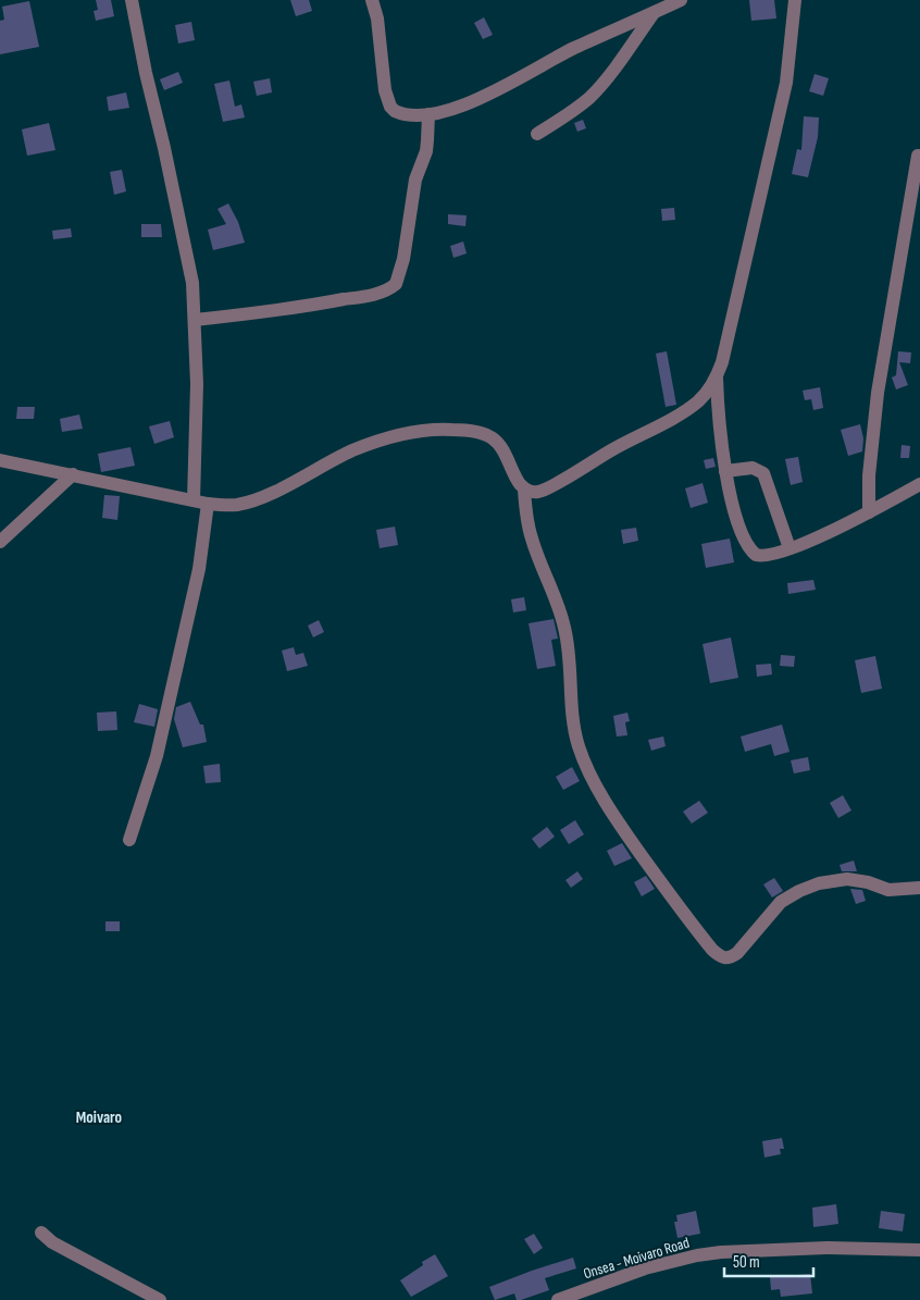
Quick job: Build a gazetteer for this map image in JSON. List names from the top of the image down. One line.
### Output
{"streets":{"street":["Onsea - Moivaro Road"]},"districts":["Moivaro"],"scale_bar":"50 m"}
